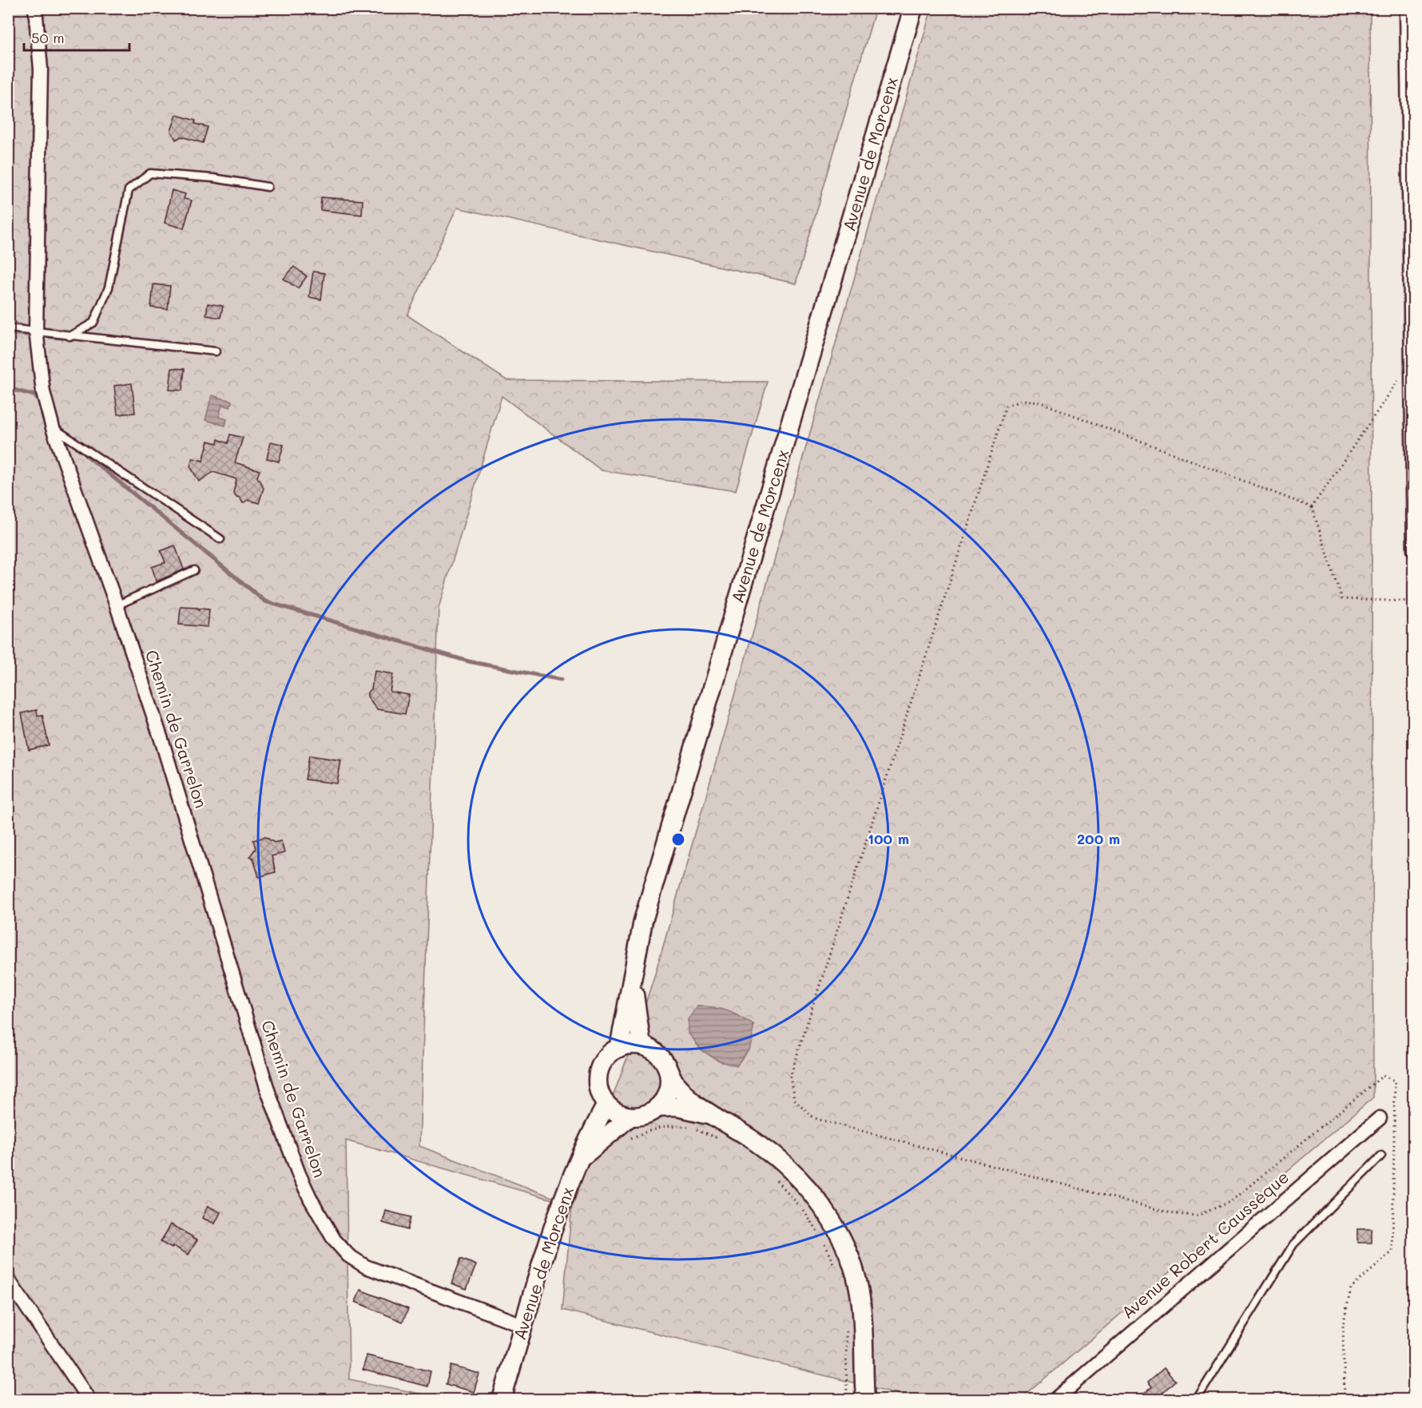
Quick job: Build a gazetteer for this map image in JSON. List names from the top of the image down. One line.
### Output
{"streets":{"main road":["Avenue de Morcenx"],"street":["Chemin de Garrelon","Avenue Robert Caussèque"]},"crossings":[["Avenue de Morcenx","Chemin de Garrelon"]],"scale_bar":"50 m","rings":["100 m","200 m"]}
